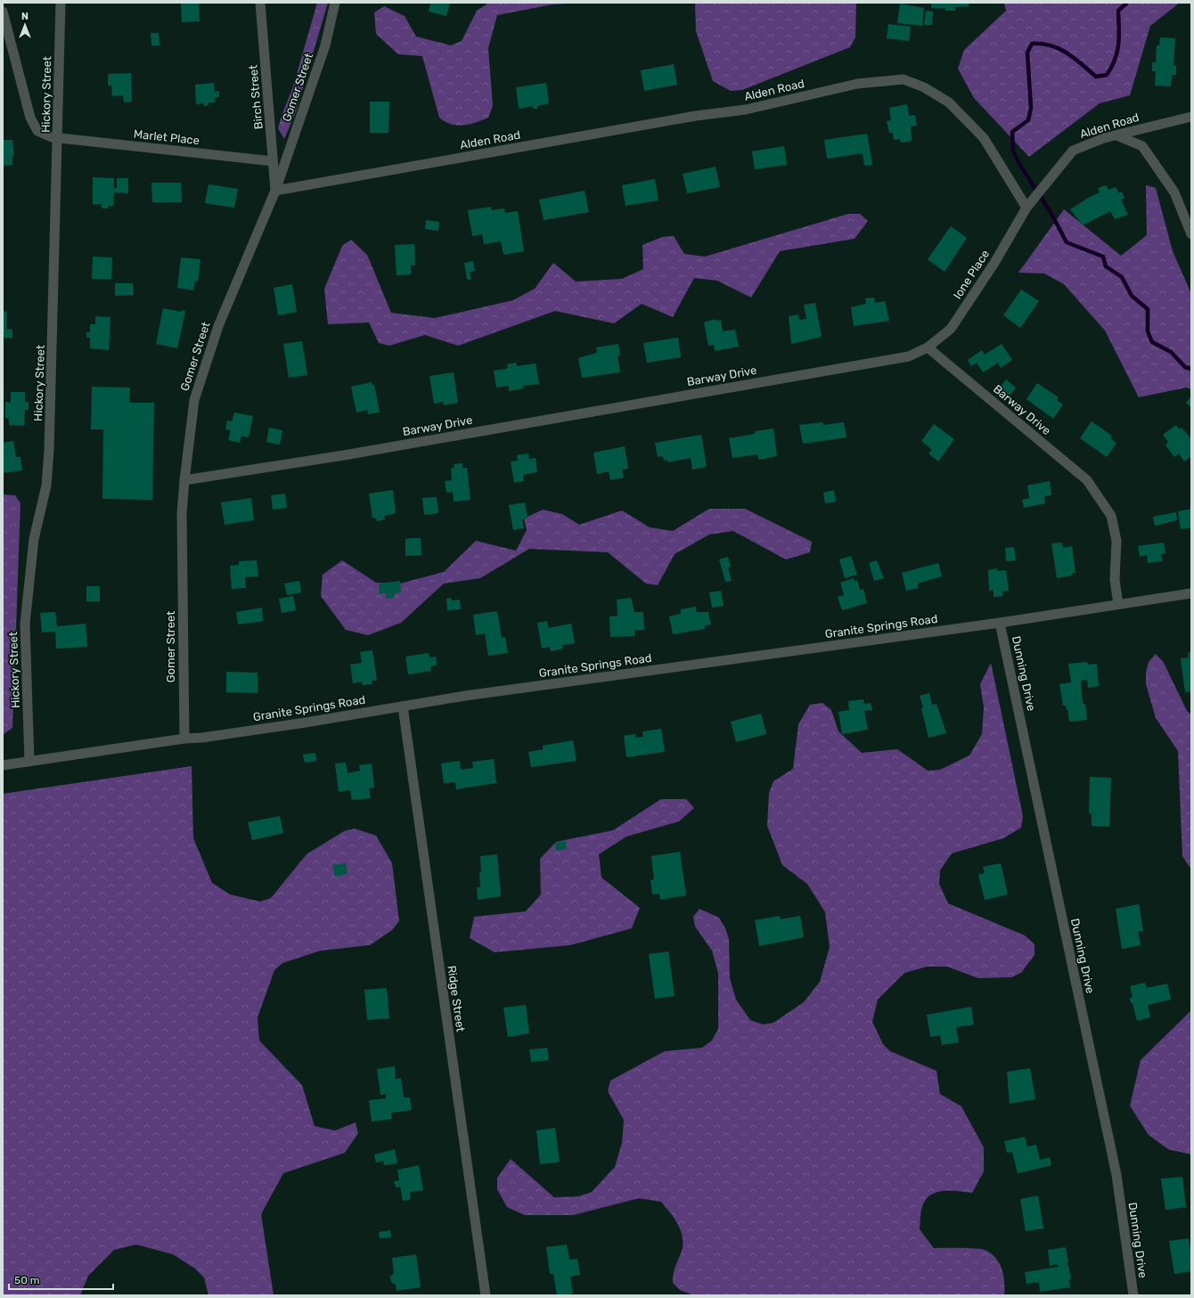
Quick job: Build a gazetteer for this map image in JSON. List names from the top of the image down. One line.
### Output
{"streets":{"street":["Gomer Street","Alden Road","Hickory Street","Birch Street","Marlet Place","Ione Place","Barway Drive","Granite Springs Road","Dunning Drive","Ridge Street"]},"crossings":[["Gomer Street","Alden Road"],["Gomer Street","Birch Street"],["Gomer Street","Barway Drive"],["Gomer Street","Granite Springs Road"],["Alden Road","Birch Street"],["Alden Road","Ione Place"],["Hickory Street","Marlet Place"],["Hickory Street","Granite Springs Road"],["Birch Street","Marlet Place"],["Ione Place","Barway Drive"],["Barway Drive","Granite Springs Road"],["Granite Springs Road","Dunning Drive"],["Granite Springs Road","Ridge Street"]],"scale_bar":"50 m","north":"top"}
